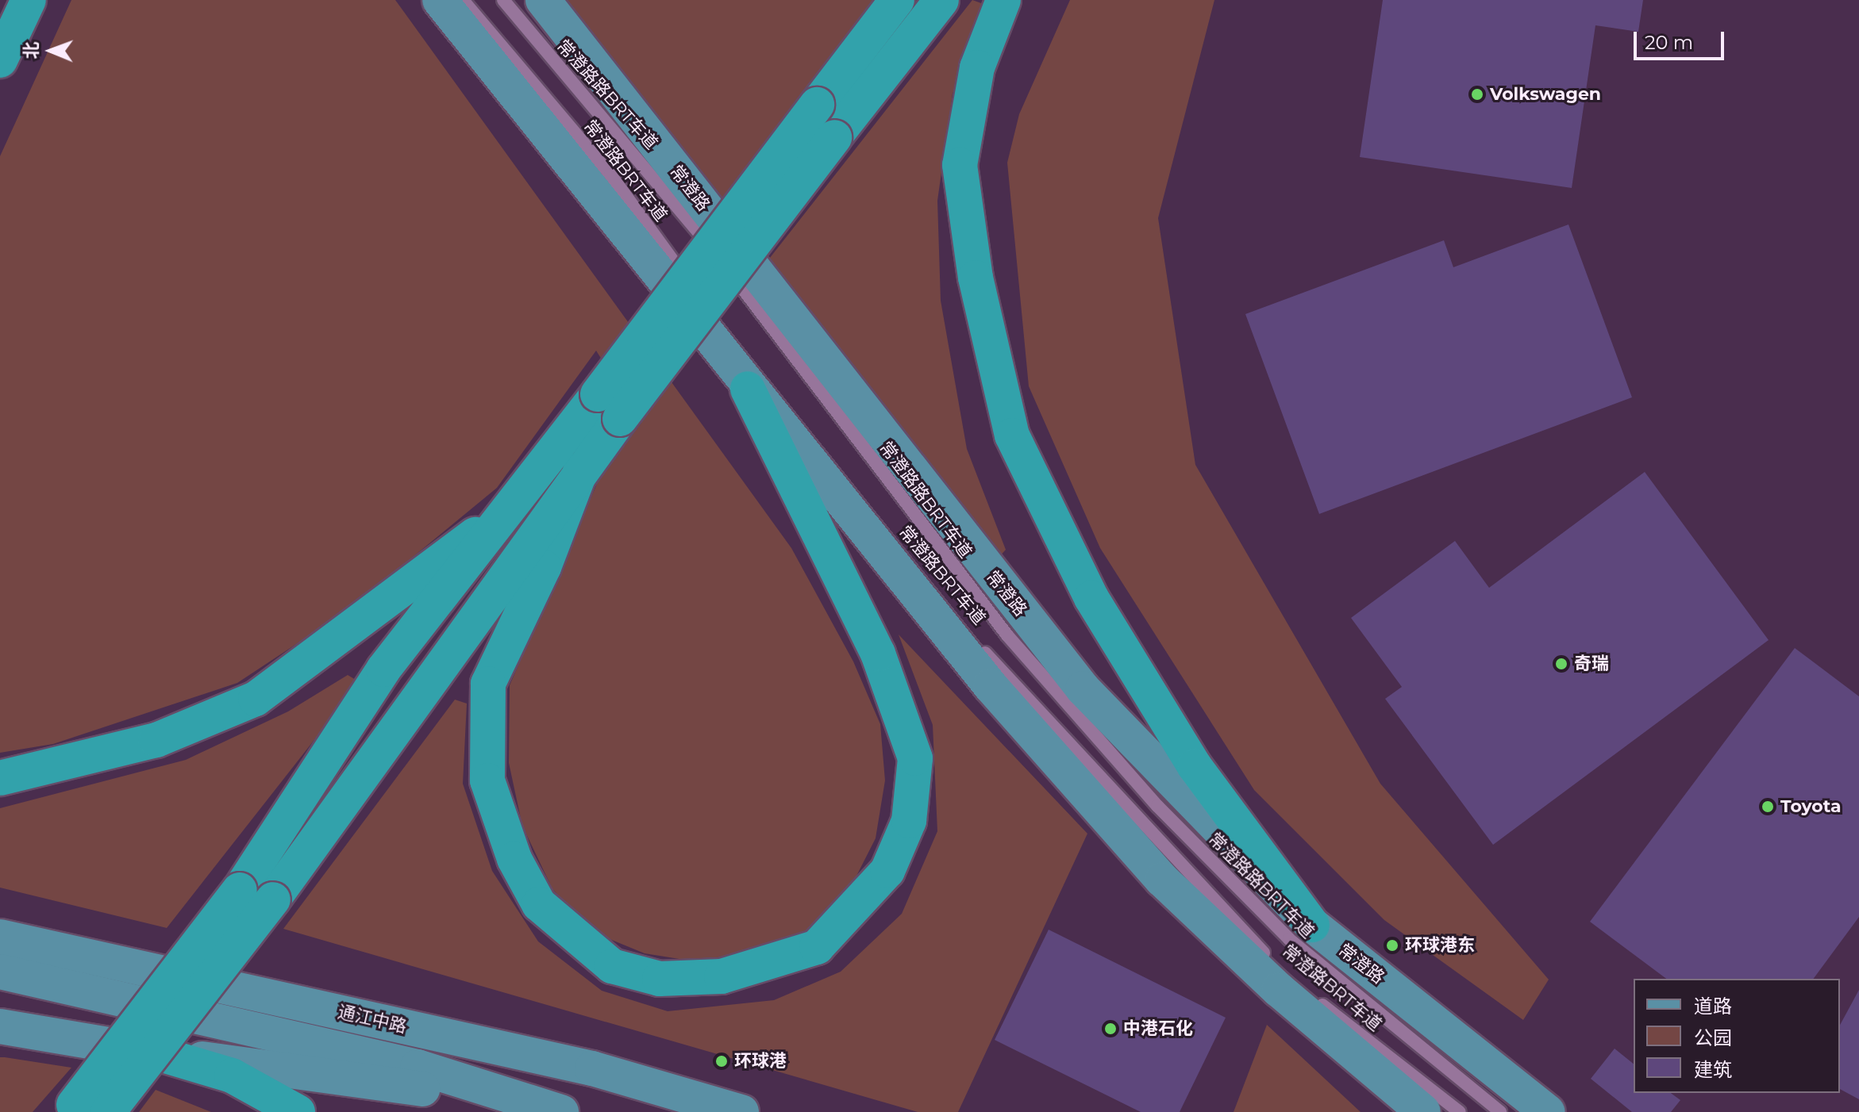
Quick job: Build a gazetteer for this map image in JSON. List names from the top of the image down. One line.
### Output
{"streets":{"main road":["常澄路","通江中路"],"lane":["常澄路路BRT车道","常澄路BRT车道"]},"places":["Volkswagen","奇瑞","Toyota","环球港东","中港石化","环球港"],"legend":["道路","公园","建筑"],"scale_bar":"20 m","north":"left"}
